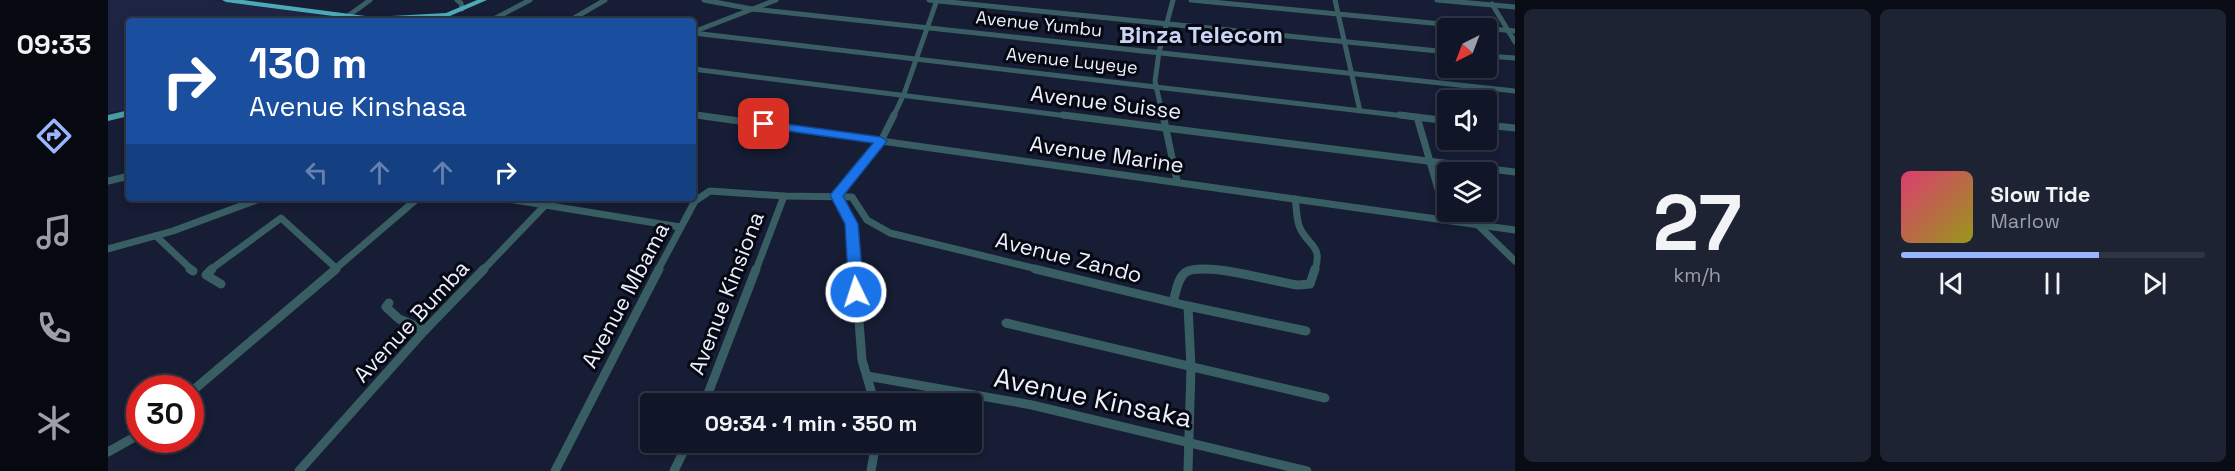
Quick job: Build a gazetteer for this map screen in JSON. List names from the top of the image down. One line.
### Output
{"streets":{"street":["Avenue Yumbu","Avenue Luyeye","Avenue Suisse","Avenue Marine","Avenue Zando","Avenue Kinsiona","Avenue Mbama","Avenue Bumba","Avenue Kinsaka"]},"crossings":[["Avenue Zando","Avenue Mbama"],["Avenue Kinsiona","Avenue Mbama"]],"districts":["Binza Telecom"],"north":"bottom left","page":{"tabs":"09:33","tile":["27","km/h"],"turn":["130 m","Avenue Kinshasa"],"song":["Slow Tide","Marlow"],"limit":"30","trip":"09:34 · 1 min · 350 m"}}
